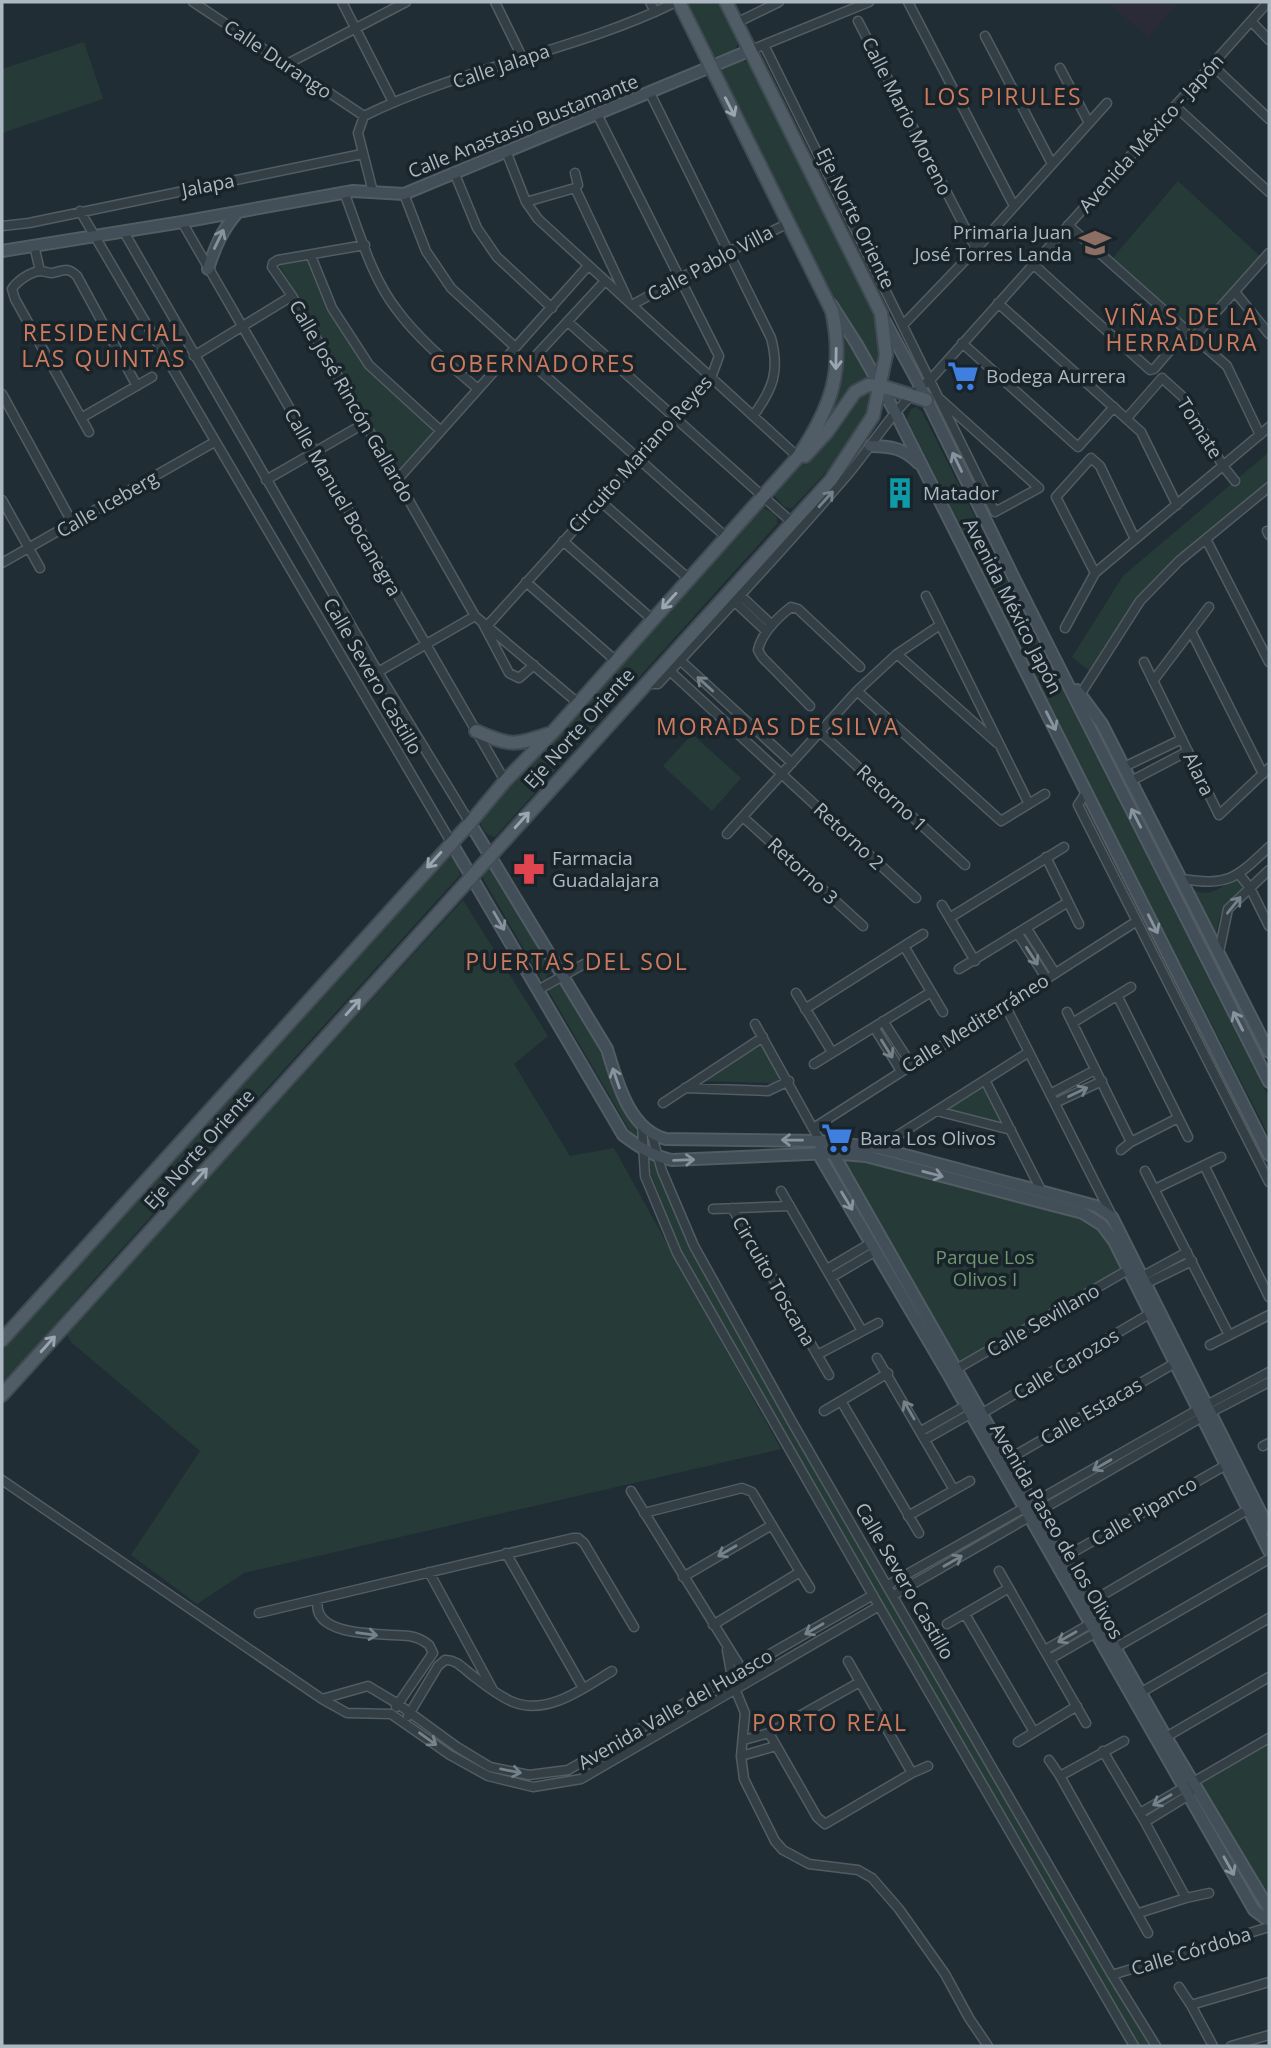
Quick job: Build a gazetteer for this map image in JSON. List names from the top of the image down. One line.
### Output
{"streets":{"main road":["Eje Norte Oriente"],"street":["Calle Durango","Calle Jalapa","Calle Mario Moreno","Calle Anastasio Bustamante","Avenida México - Japón","Jalapa","Calle Pablo Villa","Calle José Rincón Gallardo","Tomate","Circuito Mariano Reyes","Calle Manuel Bocanegra","Calle Iceberg","Avenida México Japón","Calle Severo Castillo","Alara","Retorno 1","Retorno 2","Retorno 3","Calle Mediterráneo","Circuito Toscana","Calle Sevillano","Calle Carozos","Calle Estacas","Calle Pipanco","Avenida Paseo de los Olivos","Avenida Valle del Huasco","Calle Córdoba"]},"crossings":[["Calle Durango","Calle Jalapa"],["Calle Jalapa","Eje Norte Oriente"],["Calle Anastasio Bustamante","Eje Norte Oriente"],["Calle Anastasio Bustamante","Circuito Mariano Reyes"],["Calle Anastasio Bustamante","Calle Manuel Bocanegra"],["Calle Anastasio Bustamante","Calle Severo Castillo"],["Avenida México - Japón","Eje Norte Oriente"],["Avenida México - Japón","Avenida México Japón"],["Avenida México - Japón","Retorno 2"],["Eje Norte Oriente","Calle Pablo Villa"],["Eje Norte Oriente","Calle José Rincón Gallardo"],["Eje Norte Oriente","Calle Manuel Bocanegra"],["Eje Norte Oriente","Avenida México Japón"],["Eje Norte Oriente","Calle Severo Castillo"],["Calle Pablo Villa","Circuito Mariano Reyes"],["Calle José Rincón Gallardo","Circuito Mariano Reyes"],["Circuito Mariano Reyes","Calle Manuel Bocanegra"],["Circuito Mariano Reyes","Calle Severo Castillo"],["Avenida México Japón","Calle Mediterráneo"],["Calle Severo Castillo","Avenida Valle del Huasco"],["Calle Severo Castillo","Calle Córdoba"],["Calle Sevillano","Avenida Paseo de los Olivos"],["Calle Carozos","Avenida Paseo de los Olivos"],["Calle Estacas","Avenida Paseo de los Olivos"],["Calle Pipanco","Avenida Paseo de los Olivos"],["Avenida Paseo de los Olivos","Calle Córdoba"]],"districts":["LOS PIRULES","VIÑAS DE LA HERRADURA","RESIDENCIAL LAS QUINTAS","GOBERNADORES","MORADAS DE SILVA","PUERTAS DEL SOL","PORTO REAL"],"parks":["Parque Los Olivos I"],"places":{"school or university":["Primaria Juan José Torres Landa"],"supermarket":["Bodega Aurrera","Bara Los Olivos"],"building":["Matador"],"pharmacy":["Farmacia Guadalajara"]}}
